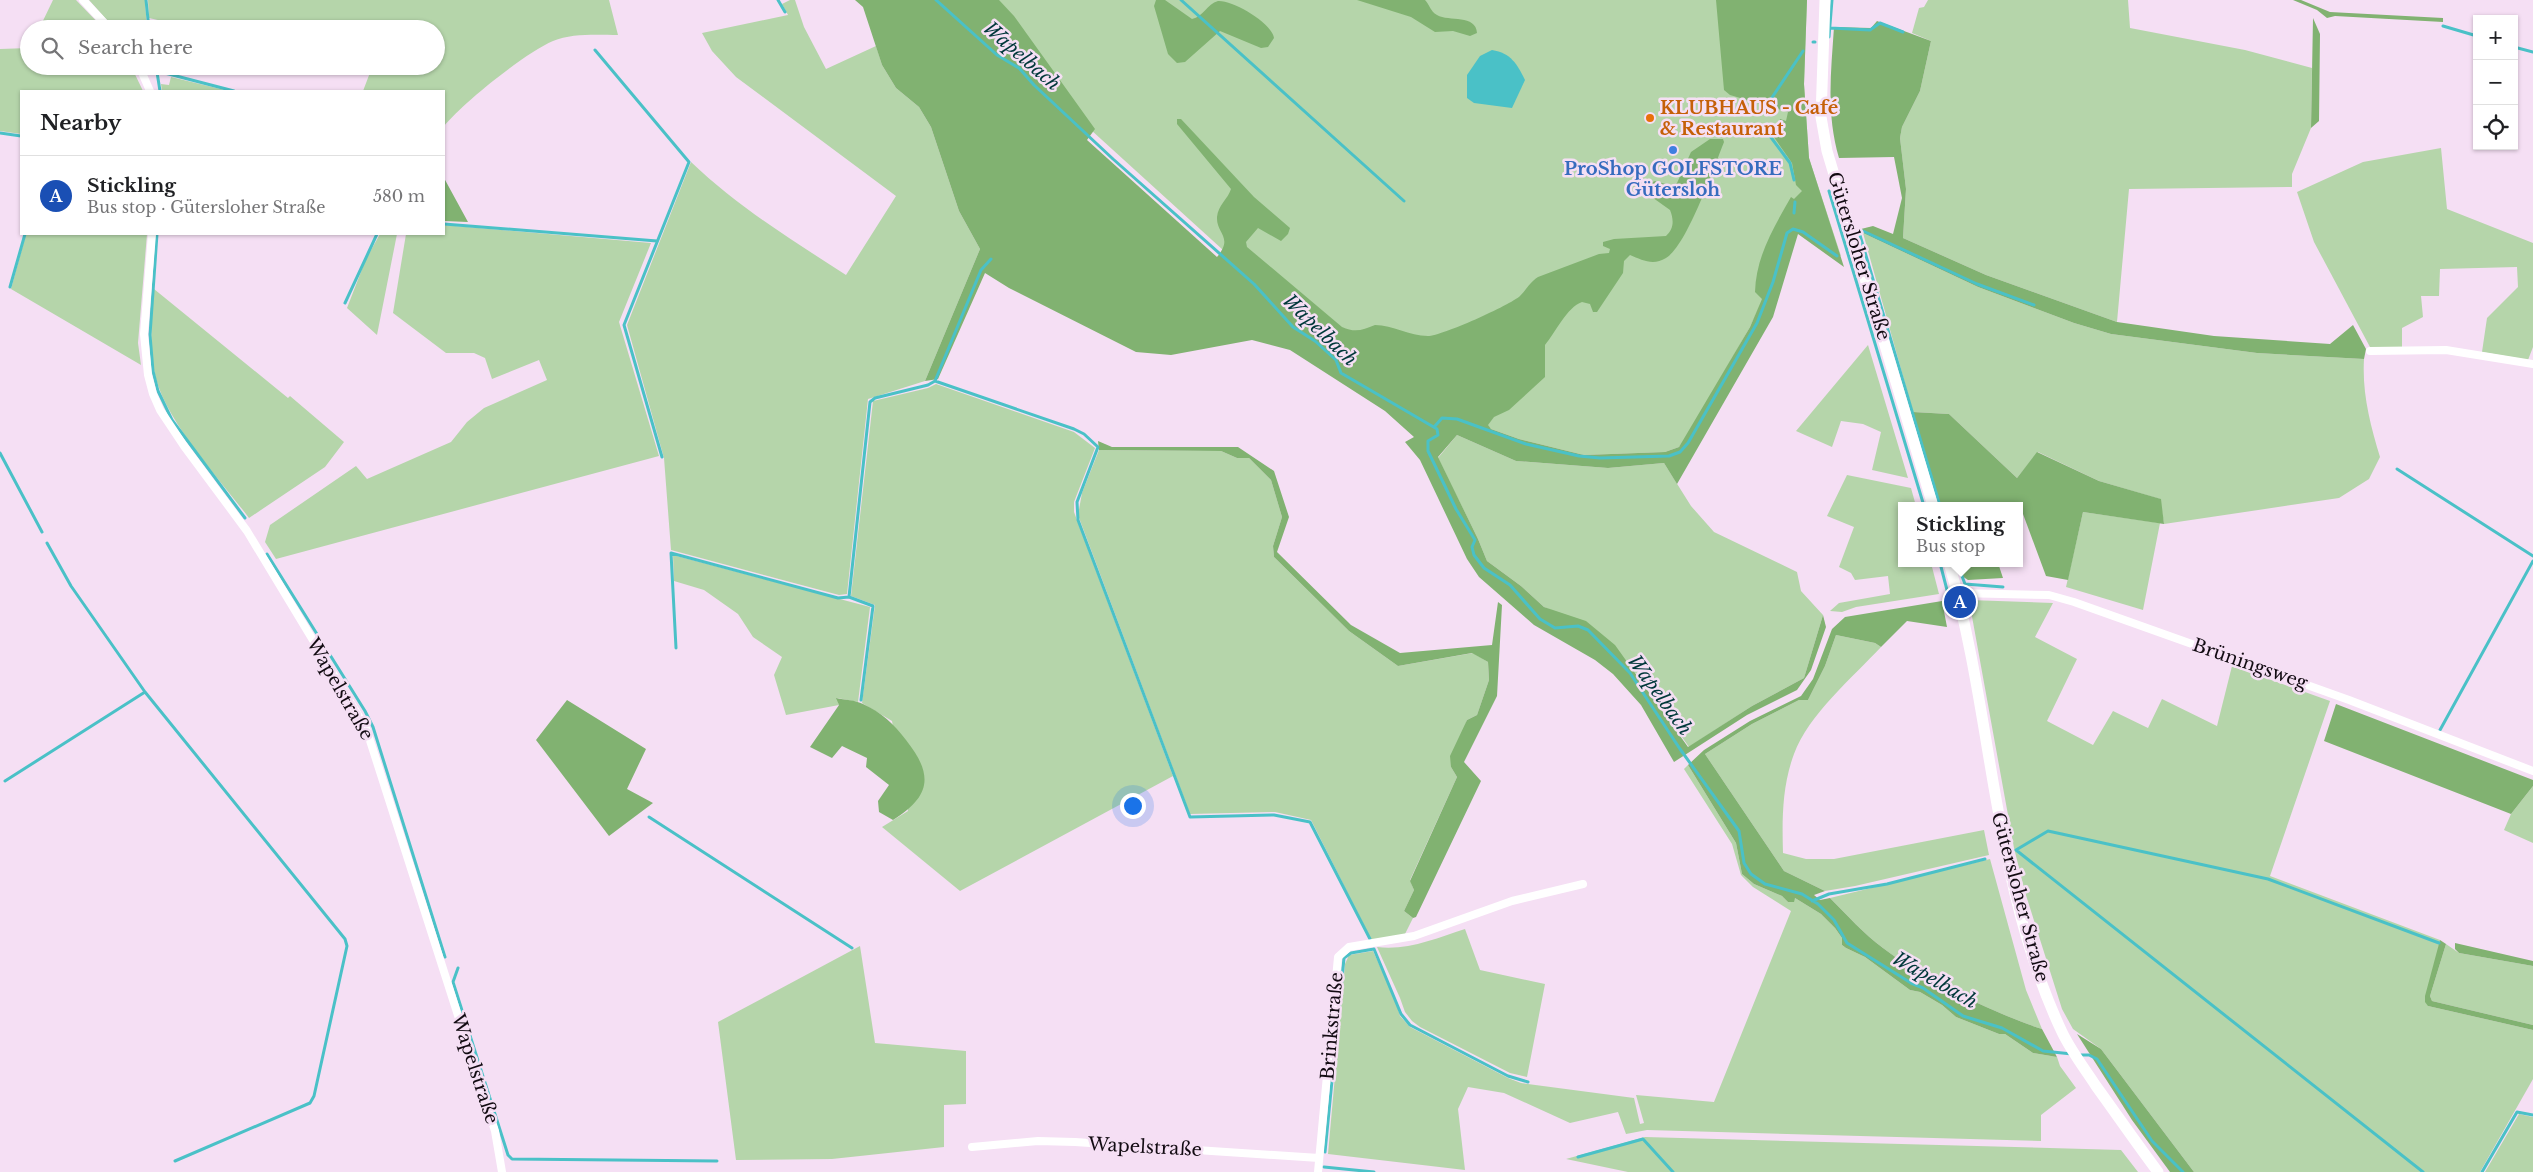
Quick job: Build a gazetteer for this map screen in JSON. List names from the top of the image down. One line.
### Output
{"streets":{"main road":["Gütersloher Straße"],"street":["Brüningsweg","Wapelstraße","Brinkstraße"]},"crossings":[["Gütersloher Straße","Brüningsweg"],["Wapelstraße","Brinkstraße"]],"water":["Wapelbach"],"places":["KLUBHAUS - Café & Restaurant","ProShop GOLFSTORE Gütersloh"],"page":{"map_buttons":["+","−"],"search":"Search here","heading":"Nearby","list":[{"mark":"A","name":"Stickling","note":"Bus stop · Gütersloher Straße","value":"580 m"}],"popup":["Stickling","Bus stop"],"pins":"A"}}
